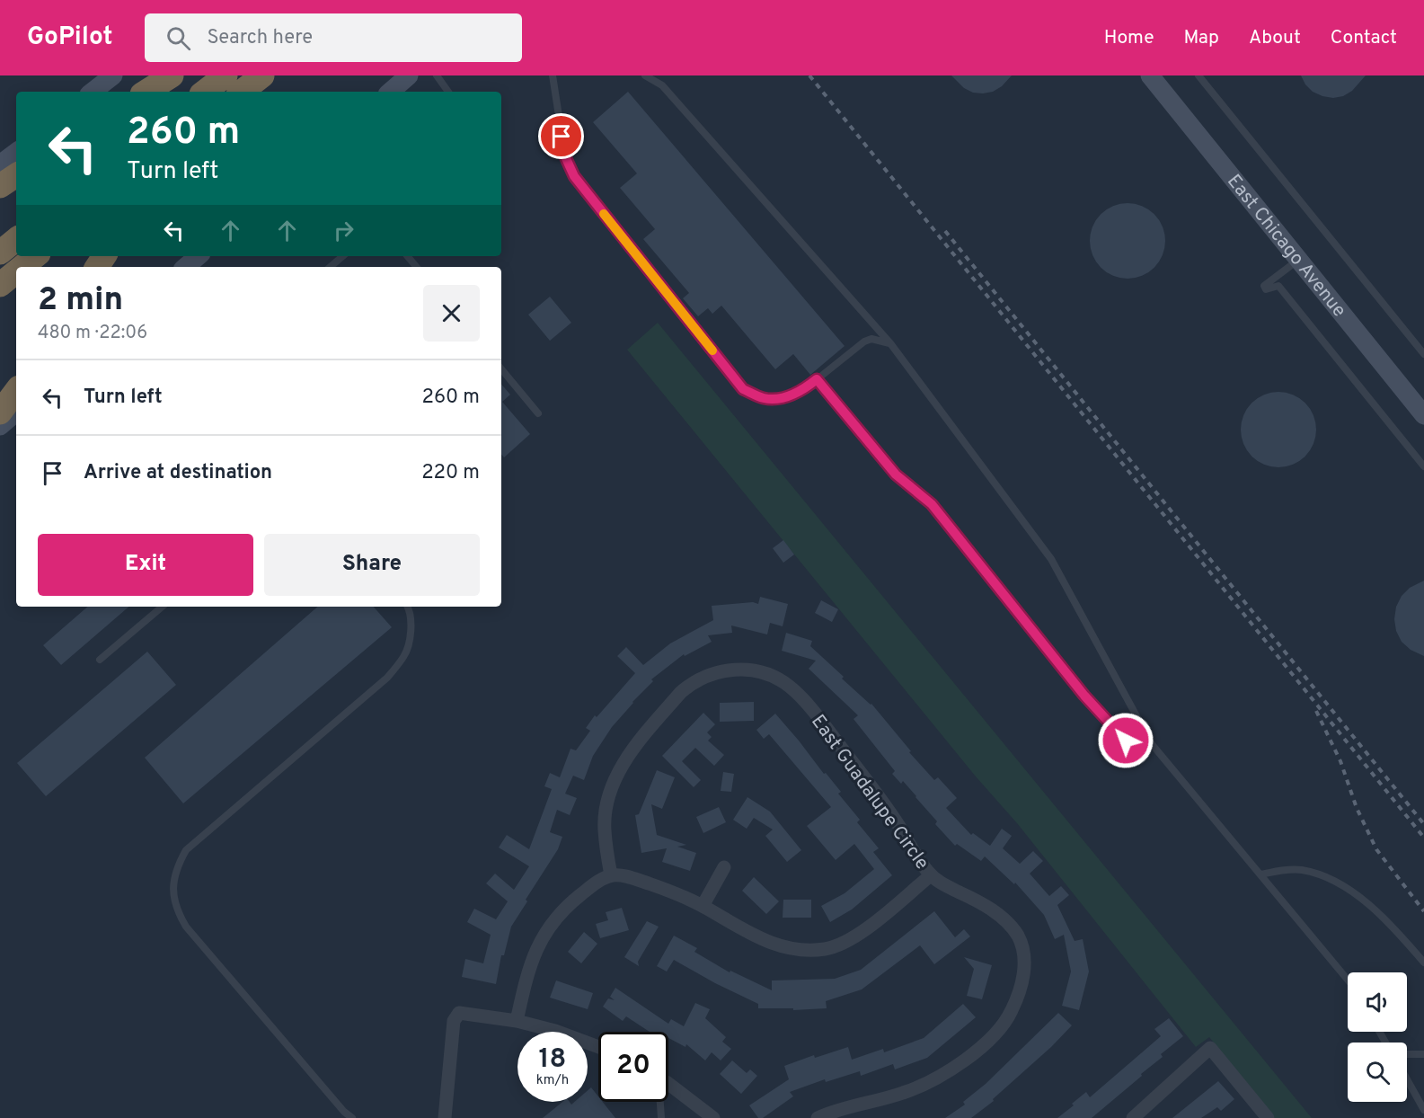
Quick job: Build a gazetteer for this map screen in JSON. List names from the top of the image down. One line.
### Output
{"streets":{"main road":["East Chicago Avenue"],"street":["East Guadalupe Circle"]},"page":{"header":"GoPilot","search":"Search here","nav":["Home","Map","About","Contact"],"turn":["260 m","Turn left"],"heading":["2 min","480 m · 22:06"],"list":[{"name":"Turn left","value":"260 m"},{"name":"Arrive at destination","value":"220 m"}],"buttons":["Exit","Share"],"speed":"18 km/h","limit":"20"}}
